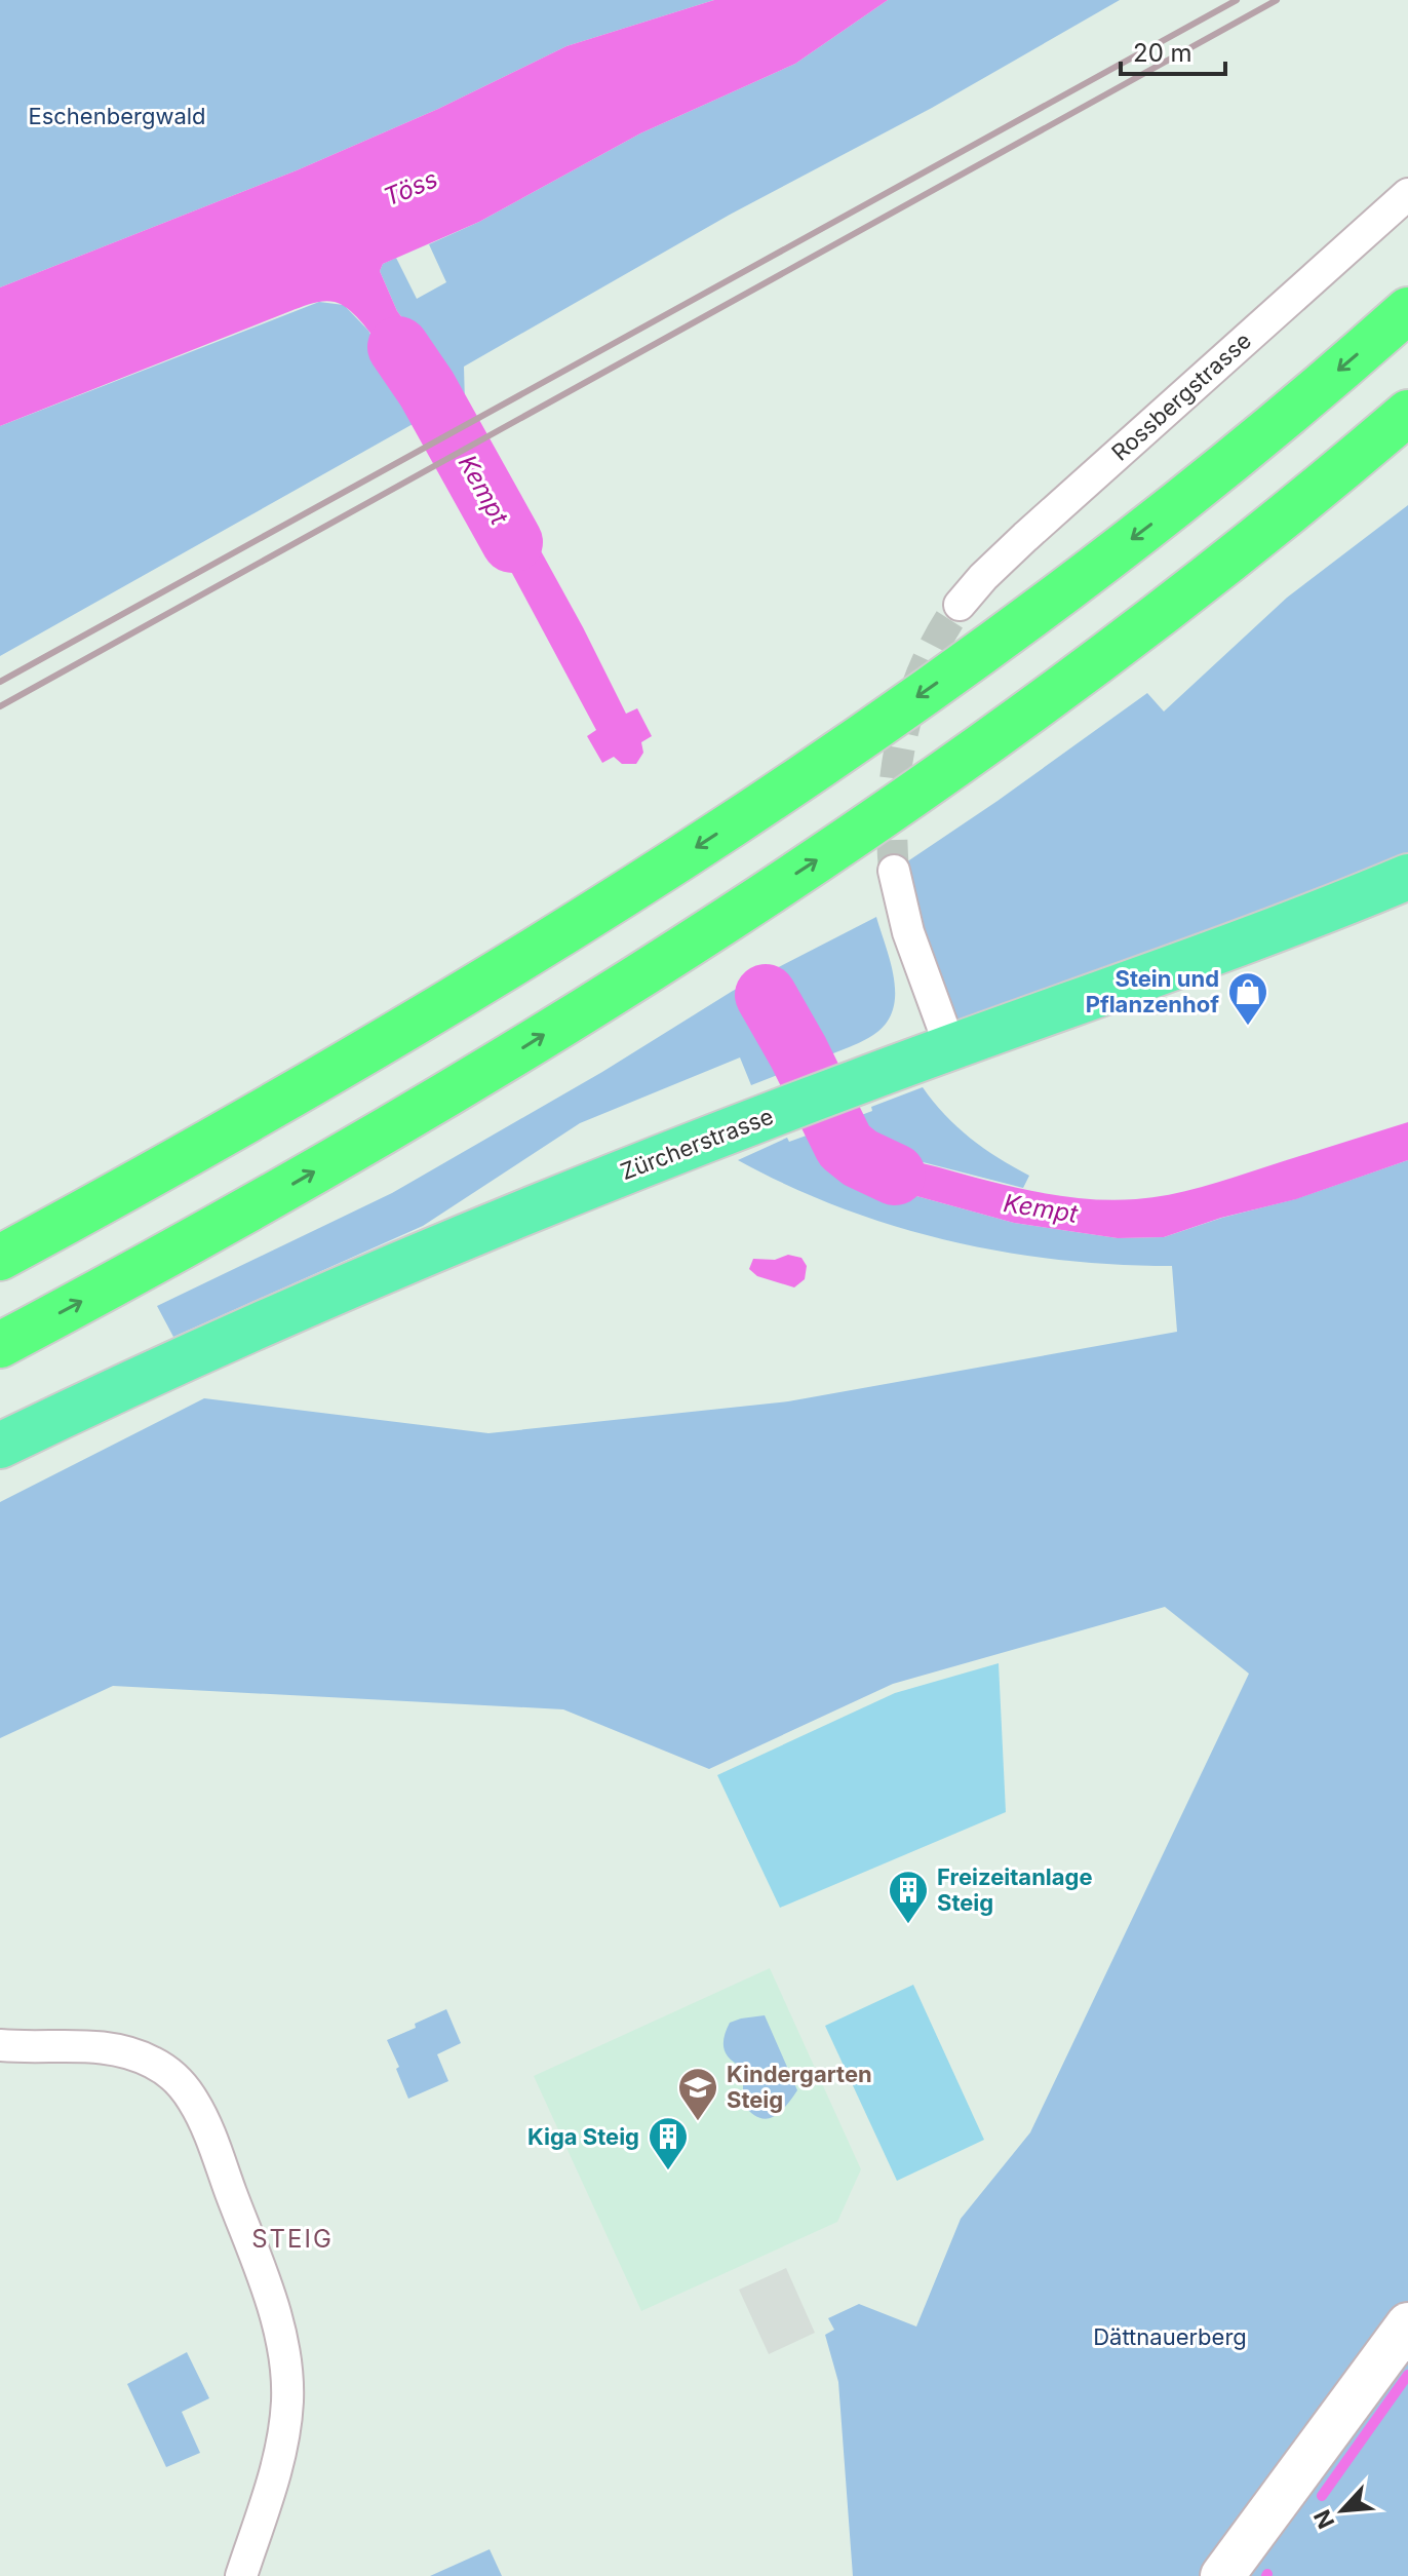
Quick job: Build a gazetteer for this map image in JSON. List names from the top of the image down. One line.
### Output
{"streets":{"main road":["Zürcherstrasse"],"street":["Rossbergstrasse"]},"districts":["STEIG"],"water":["Töss","Kempt"],"parks":["Eschenbergwald","Dättnauerberg"],"places":{"shop":["Stein und Pflanzenhof"],"building":["Freizeitanlage Steig","Kiga Steig"],"school or university":["Kindergarten Steig"]},"scale_bar":"20 m","north":"bottom left"}
